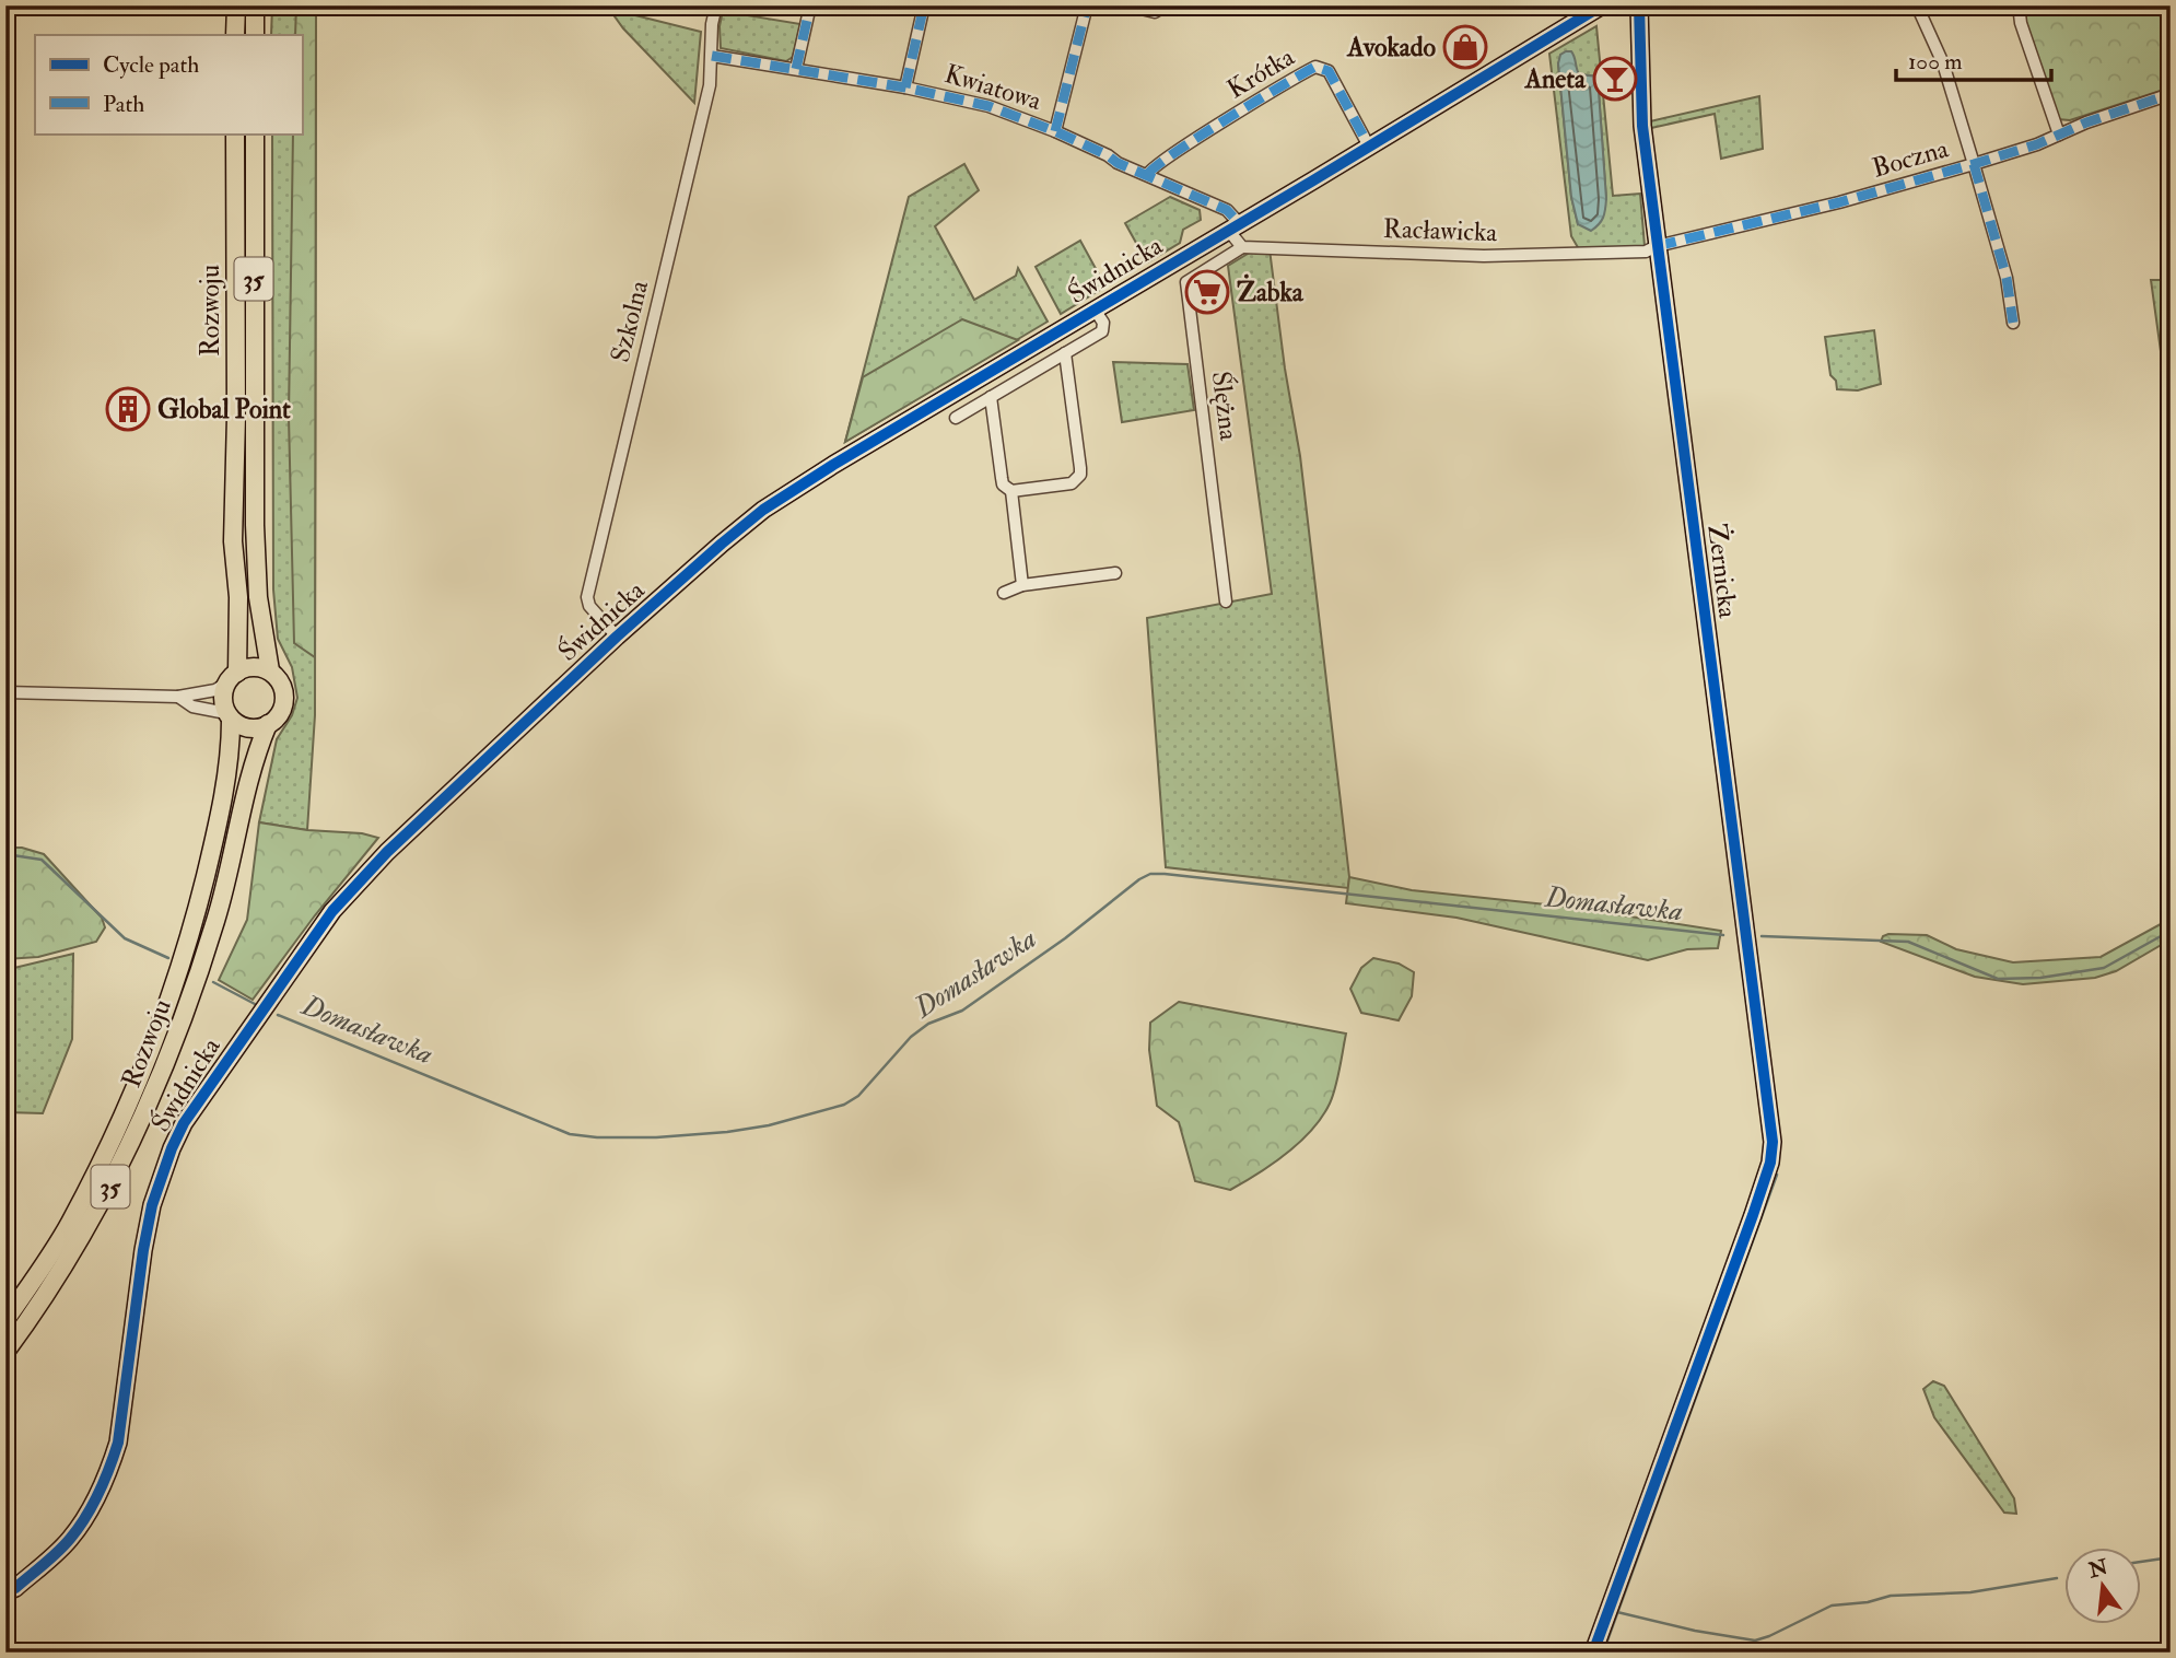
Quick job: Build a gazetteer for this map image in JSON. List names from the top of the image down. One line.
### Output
{"streets":{"main road":["35","Rozwoju"],"street":["Krótka","Kwiatowa","Boczna","Racławicka","Świdnicka","Szkolna","Ślężna","Żernicka"]},"crossings":[["Krótka","Kwiatowa"],["Krótka","Świdnicka"],["Kwiatowa","Świdnicka"],["Kwiatowa","Szkolna"],["Boczna","Racławicka"],["Boczna","Żernicka"],["Racławicka","Ślężna"],["Racławicka","Żernicka"],["Świdnicka","Szkolna"],["35","Rozwoju"]],"water":["Domasławka"],"places":{"shop":["Avokado"],"bar":["Aneta"],"supermarket":["Żabka"],"building":["Global Point"]},"legend":["Cycle path","Path"],"scale_bar":"100 m","north":"top"}
